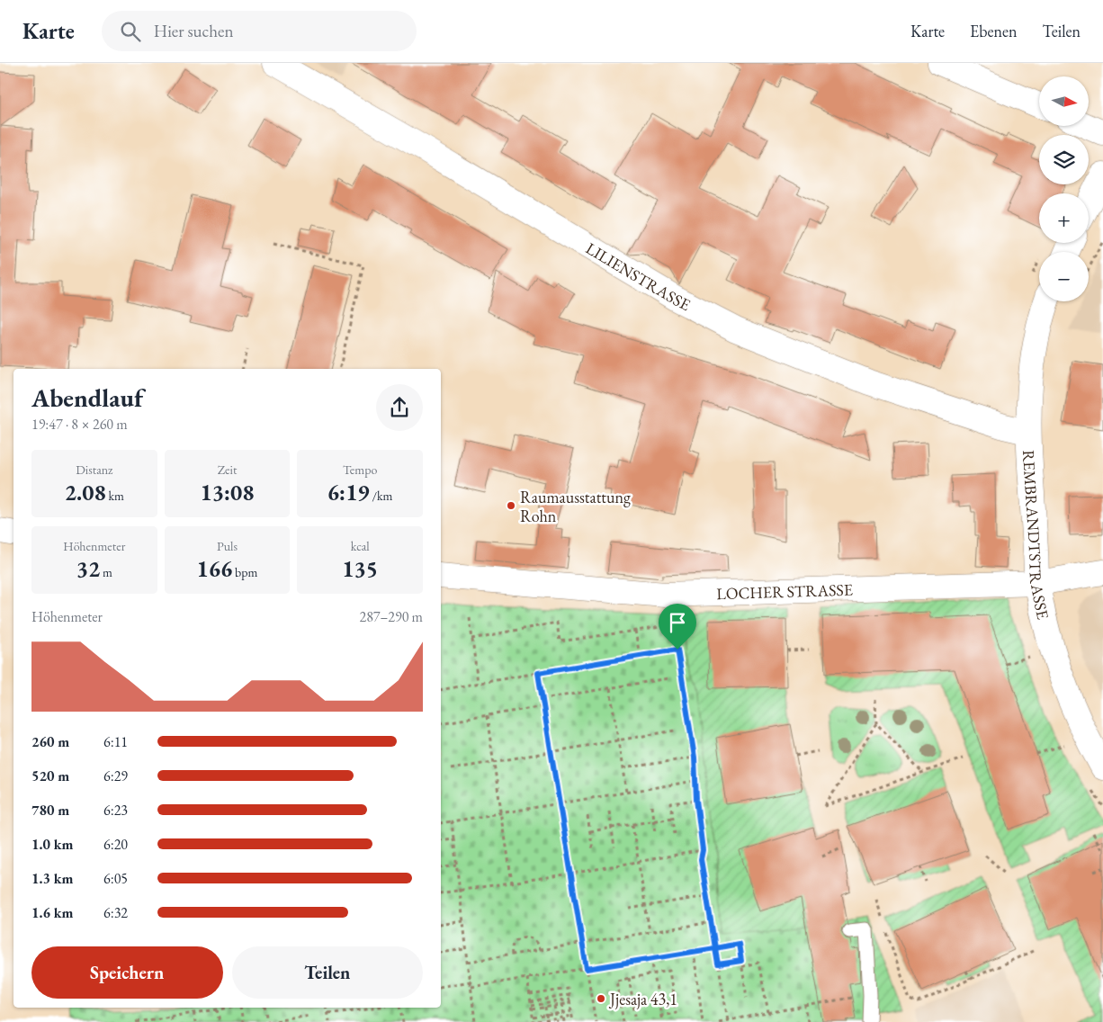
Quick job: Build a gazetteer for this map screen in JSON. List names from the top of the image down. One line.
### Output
{"streets":{"street":["LILIENSTRASSE","REMBRANDTSTRASSE","LOCHER STRASSE"]},"crossings":[["LILIENSTRASSE","REMBRANDTSTRASSE"],["REMBRANDTSTRASSE","LOCHER STRASSE"]],"places":["Raumausstattung Rohn","Jjesaja 43,1"],"north":"right","page":{"header":"Karte","search":"Hier suchen","nav":["Karte","Ebenen","Teilen"],"map_buttons":["+","−"],"heading":["Abendlauf","19:47 · 8 × 260 m"],"stats":[["Distanz","2.08 km"],["Zeit","13:08"],["Tempo","6:19 /km"],["Höhenmeter","32 m"],["Puls","166 bpm"],["kcal","135"]],"chart":["Höhenmeter","287–290 m"],"list":[{"name":"260 m","note":"6:11"},{"name":"520 m","note":"6:29"},{"name":"780 m","note":"6:23"},{"name":"1.0 km","note":"6:20"},{"name":"1.3 km","note":"6:05"},{"name":"1.6 km","note":"6:32"}],"buttons":["Speichern","Teilen"]}}
